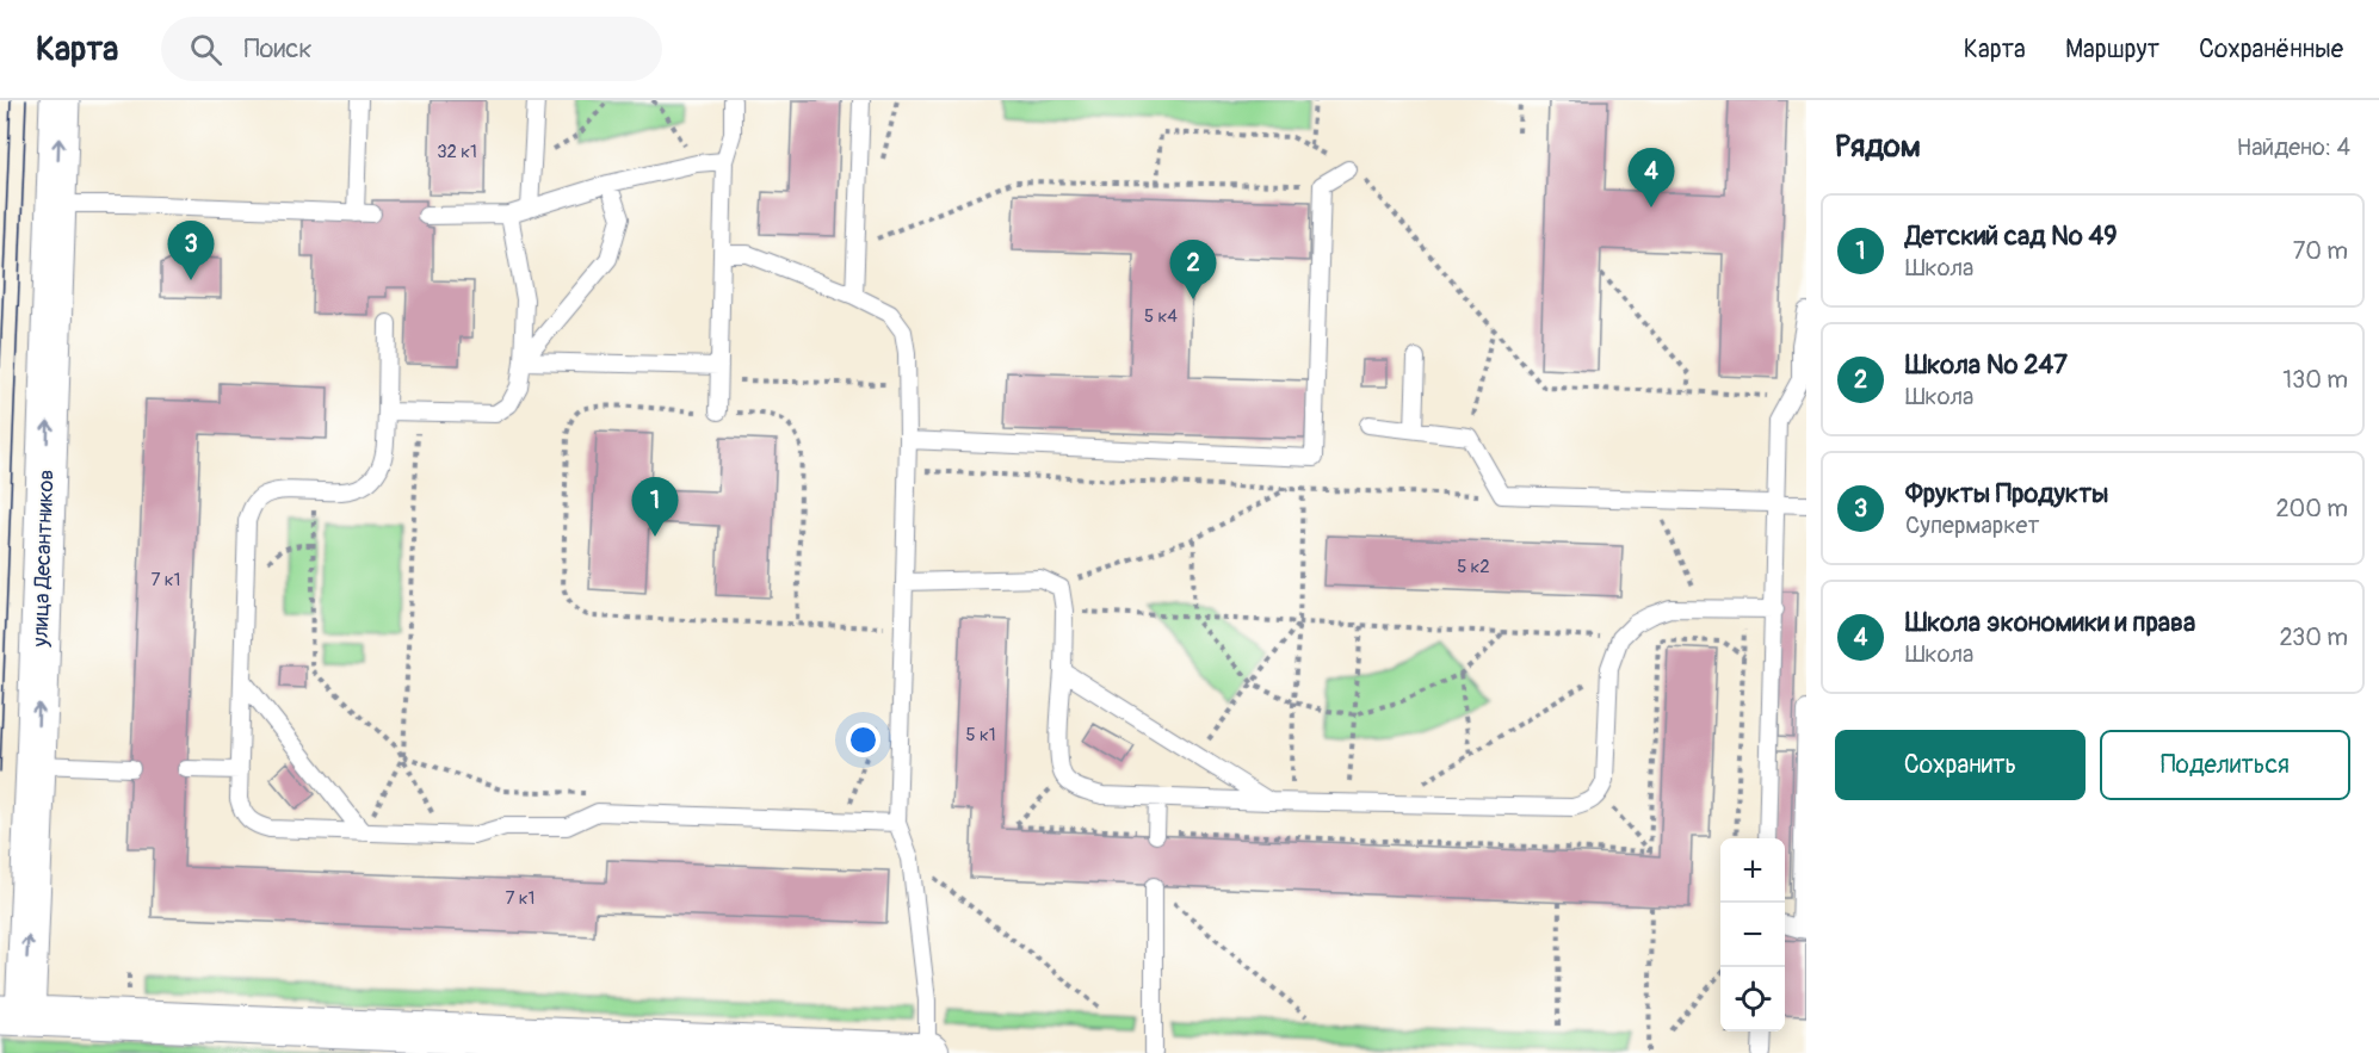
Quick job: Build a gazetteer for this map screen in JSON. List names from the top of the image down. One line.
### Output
{"streets":{"street":["улица Десантников"]},"one_way":["улица Десантников"],"house_numbers":["32 к1","5 к4","5 к2","7 к1","5 к1","7 к1"],"page":{"header":"Карта","search":"Поиск","nav":["Карта","Маршрут","Сохранённые"],"heading":["Рядом","Найдено: 4"],"pins":["4","3","2","1"],"list":[{"mark":"1","name":"Детский сад № 49","note":"Школа","value":"70 m"},{"mark":"2","name":"Школа № 247","note":"Школа","value":"130 m"},{"mark":"3","name":"Фрукты Продукты","note":"Супермаркет","value":"200 m"},{"mark":"4","name":"Школа экономики и права","note":"Школа","value":"230 m"}],"buttons":["Сохранить","Поделиться"],"map_buttons":["+","−"]}}
